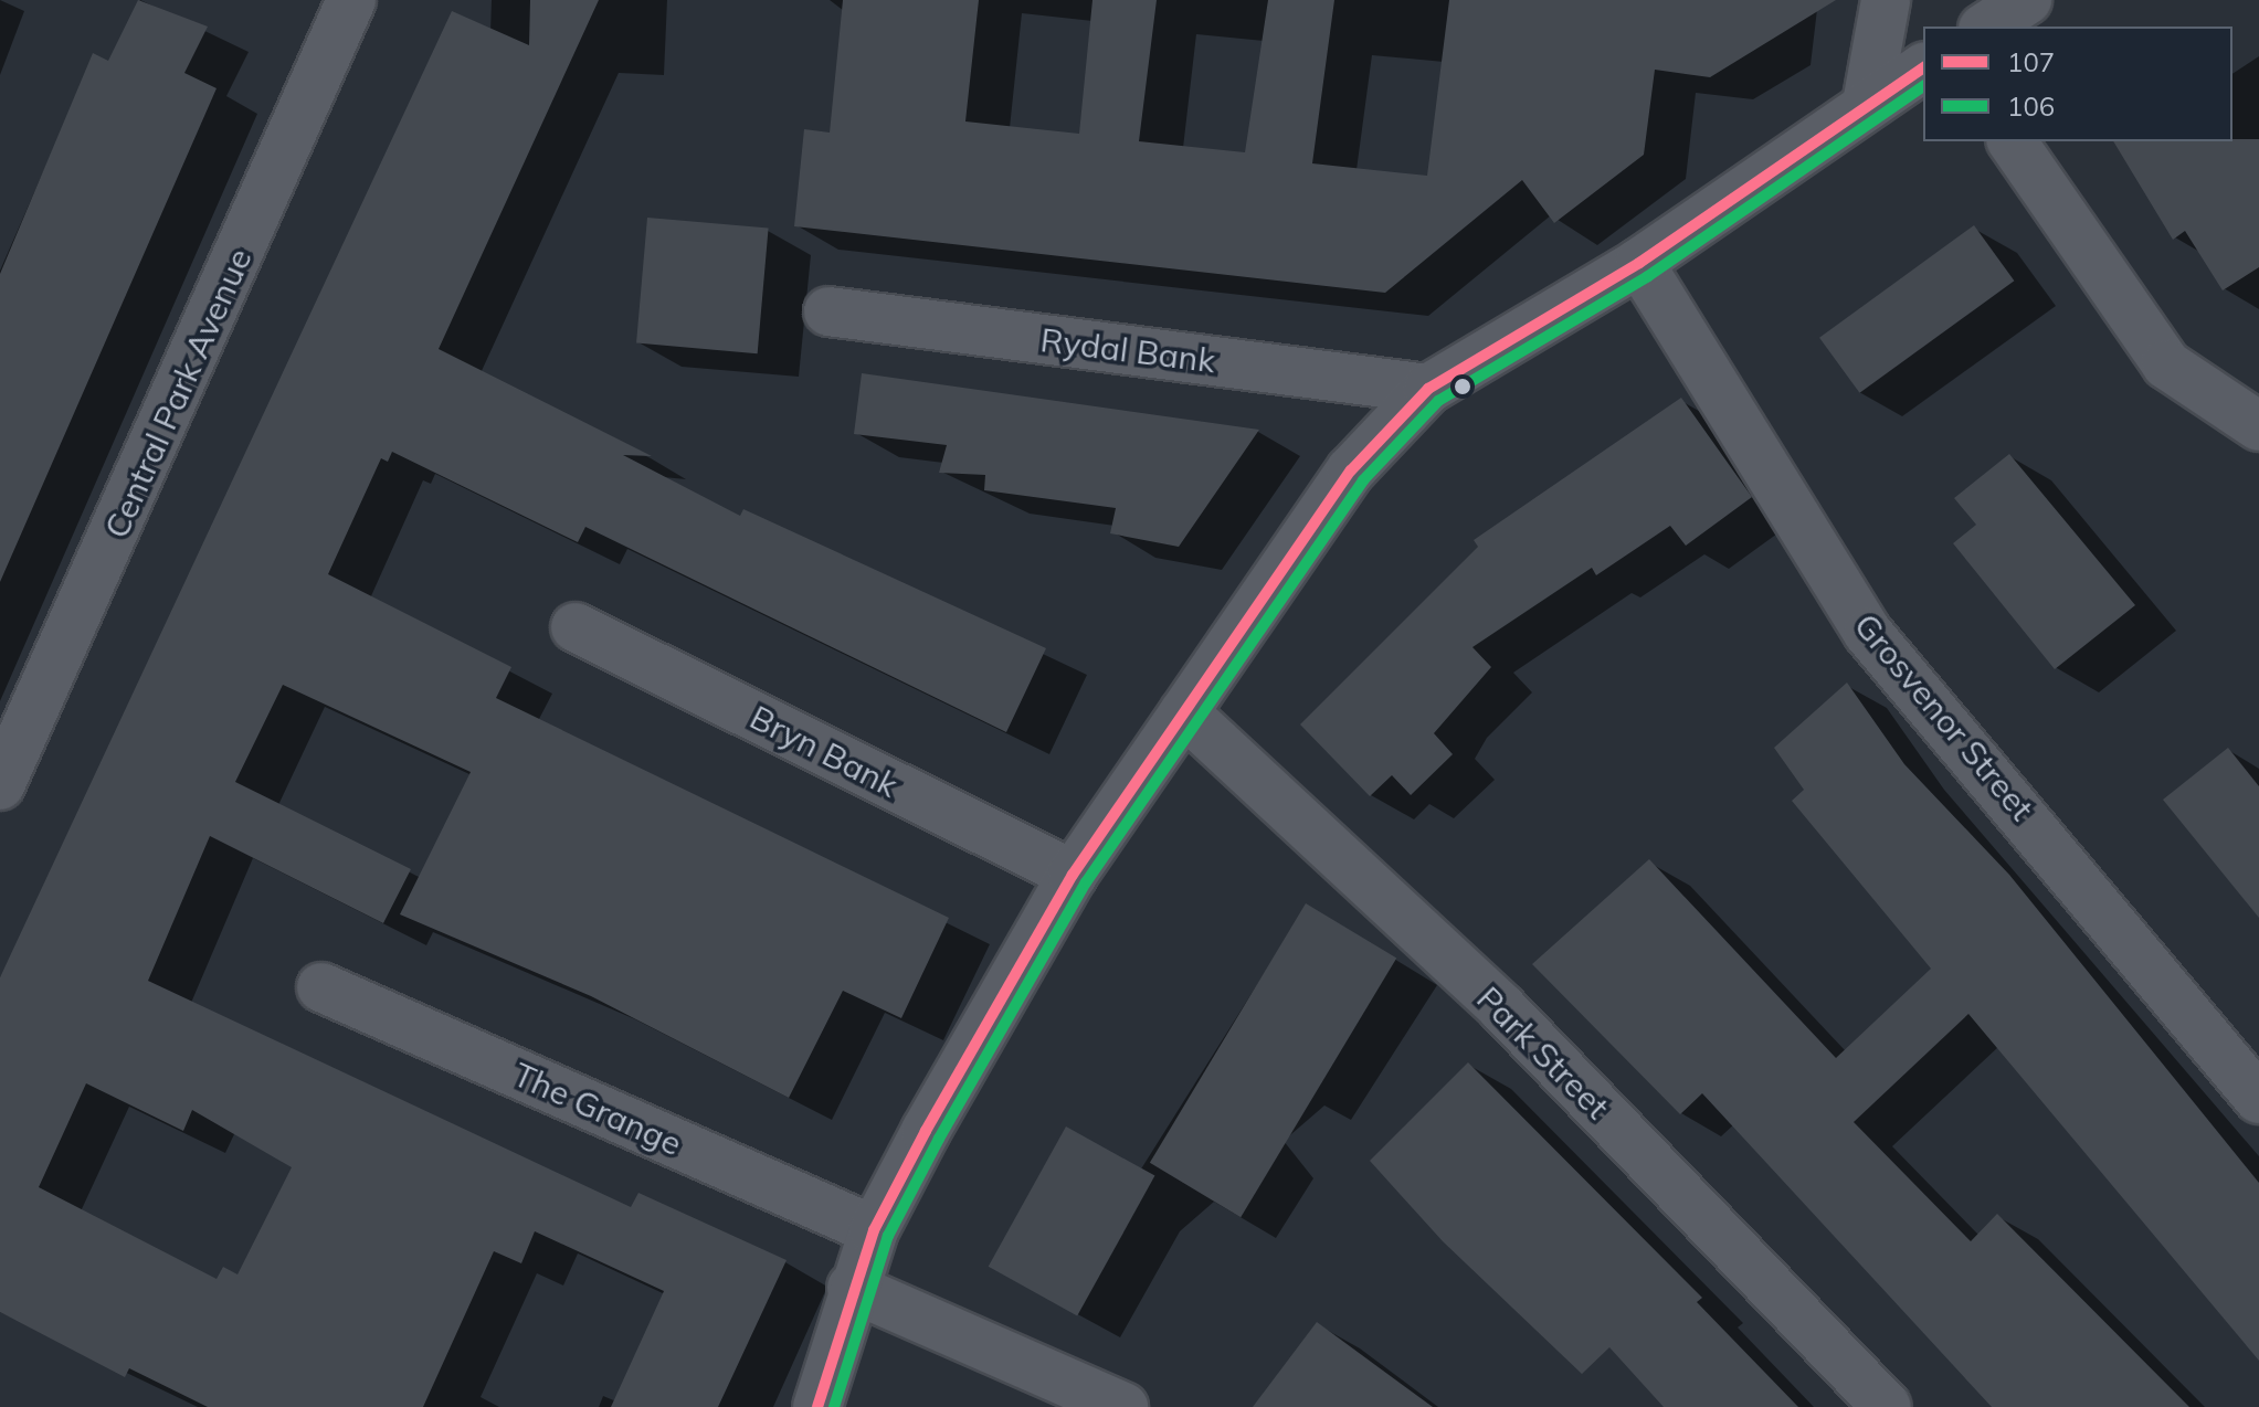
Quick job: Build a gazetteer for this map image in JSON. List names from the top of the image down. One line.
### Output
{"streets":{"street":["Rydal Bank","Central Park Avenue","Grosvenor Street","Bryn Bank","Park Street","The Grange"]},"lines":["transit line 107","transit line 106"],"legend":["107","106"]}
